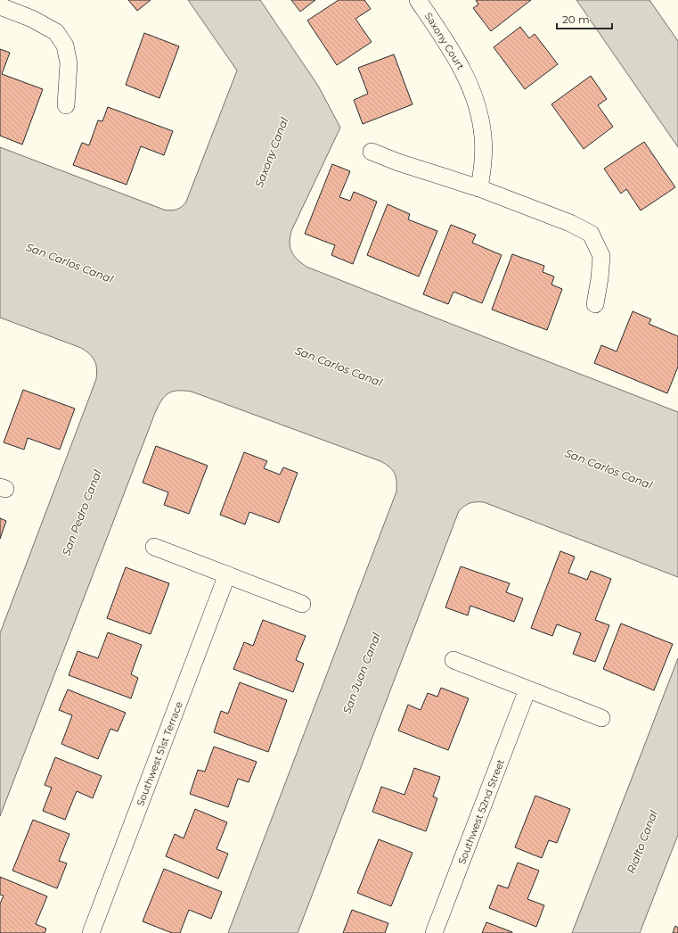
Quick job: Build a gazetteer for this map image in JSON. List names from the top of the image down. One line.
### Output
{"streets":{"street":["Saxony Court","Southwest 51st Terrace","Southwest 52nd Street"]},"water":["Saxony Canal","San Carlos Canal","San Pedro Canal","San Juan Canal","Rialto Canal"],"scale_bar":"20 m"}
